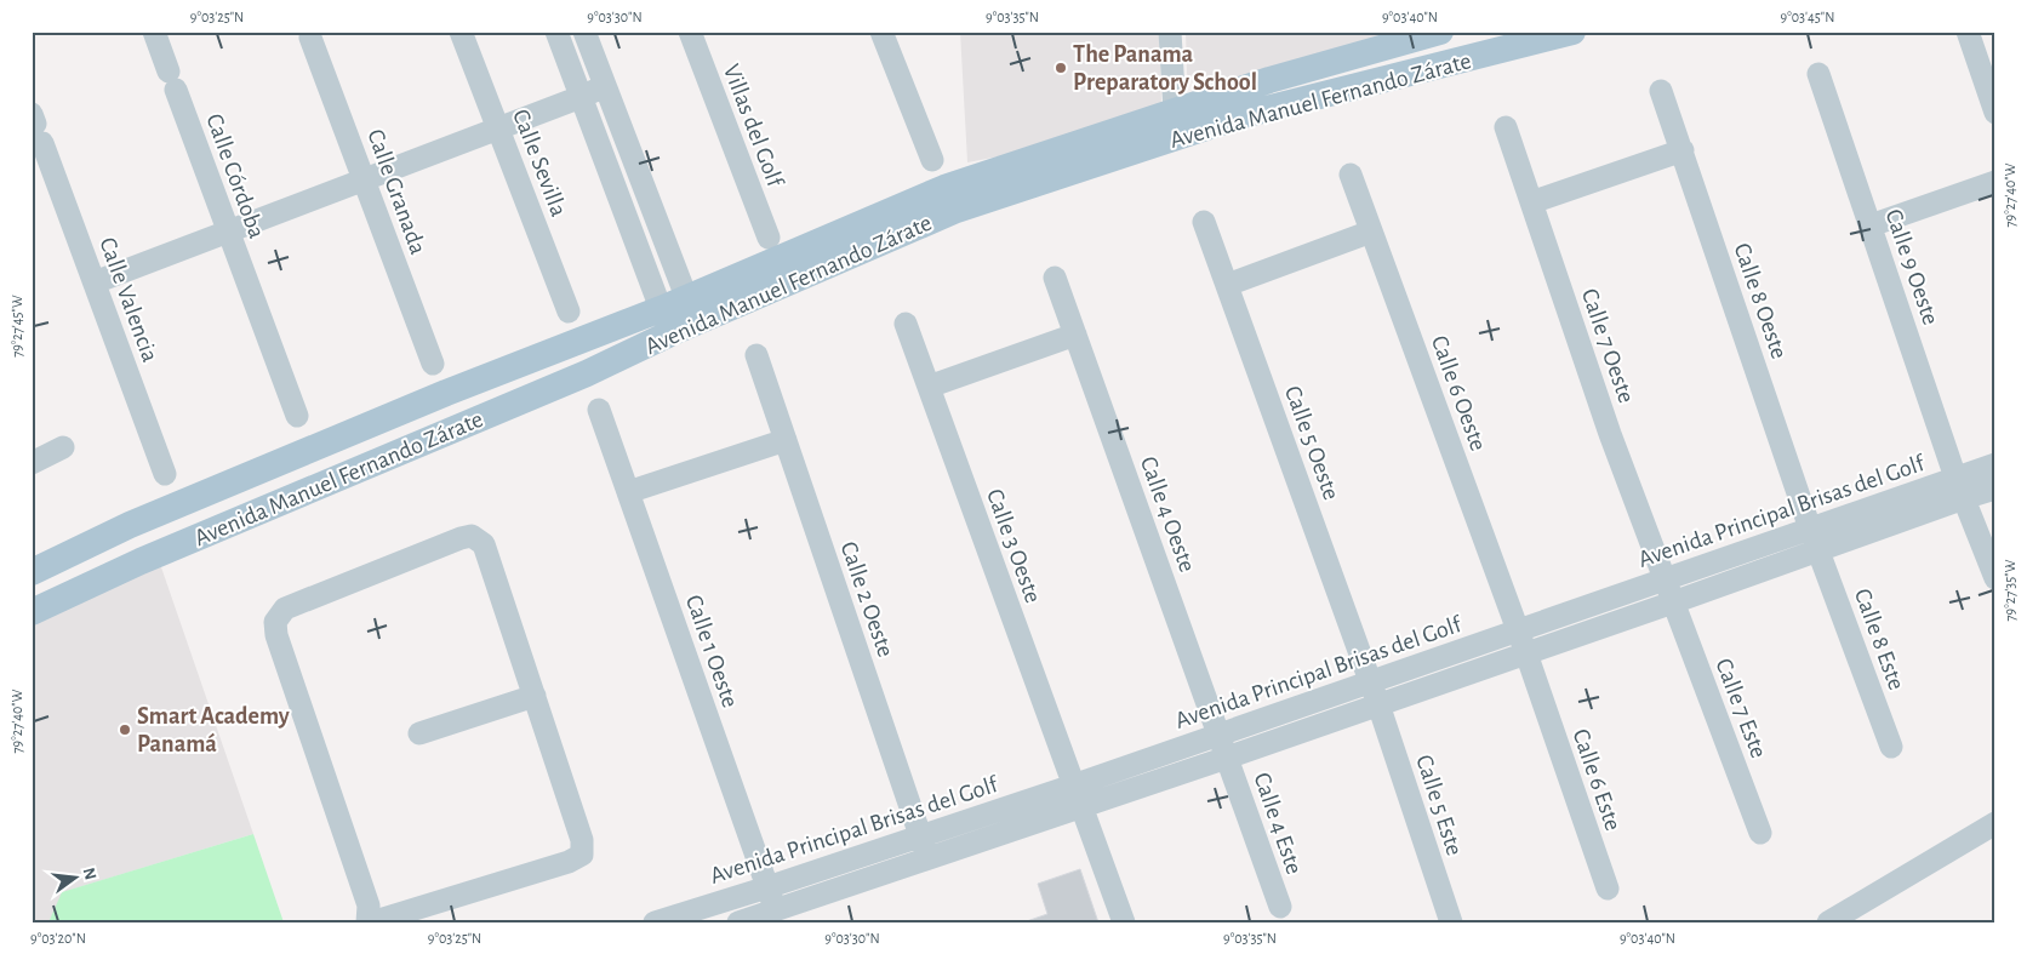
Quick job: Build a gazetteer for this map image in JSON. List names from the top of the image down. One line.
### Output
{"streets":{"main road":["Avenida Manuel Fernando Zárate"],"street":["Villas del Golf","Calle Sevilla","Calle Córdoba","Calle Granada","Calle 9 Oeste","Calle Valencia","Calle 8 Oeste","Calle 7 Oeste","Calle 6 Oeste","Calle 5 Oeste","Avenida Principal Brisas del Golf","Calle 4 Oeste","Calle 3 Oeste","Calle 2 Oeste","Calle 8 Este","Calle 1 Oeste","Calle 7 Este","Calle 6 Este","Calle 5 Este","Calle 4 Este"]},"crossings":[["Calle 9 Oeste","Avenida Principal Brisas del Golf"],["Calle 8 Oeste","Avenida Principal Brisas del Golf"],["Calle 8 Oeste","Calle 8 Este"],["Calle 7 Oeste","Avenida Principal Brisas del Golf"],["Calle 7 Oeste","Calle 7 Este"],["Calle 6 Oeste","Avenida Principal Brisas del Golf"],["Calle 6 Oeste","Calle 6 Este"],["Calle 5 Oeste","Avenida Principal Brisas del Golf"],["Calle 5 Oeste","Calle 5 Este"],["Avenida Principal Brisas del Golf","Calle 4 Oeste"],["Avenida Principal Brisas del Golf","Calle 3 Oeste"],["Avenida Principal Brisas del Golf","Calle 2 Oeste"],["Avenida Principal Brisas del Golf","Calle 8 Este"],["Avenida Principal Brisas del Golf","Calle 1 Oeste"],["Avenida Principal Brisas del Golf","Calle 7 Este"],["Avenida Principal Brisas del Golf","Calle 6 Este"],["Avenida Principal Brisas del Golf","Calle 5 Este"],["Avenida Principal Brisas del Golf","Calle 4 Este"],["Calle 4 Oeste","Calle 4 Este"]],"places":["The Panama Preparatory School","Smart Academy Panamá"],"north":"right","coordinates":["9°03'25\"N","9°03'30\"N","9°03'35\"N","9°03'40\"N","9°03'45\"N","79°27'40\"W","79°27'45\"W","79°27'35\"W","9°03'20\"N"]}
